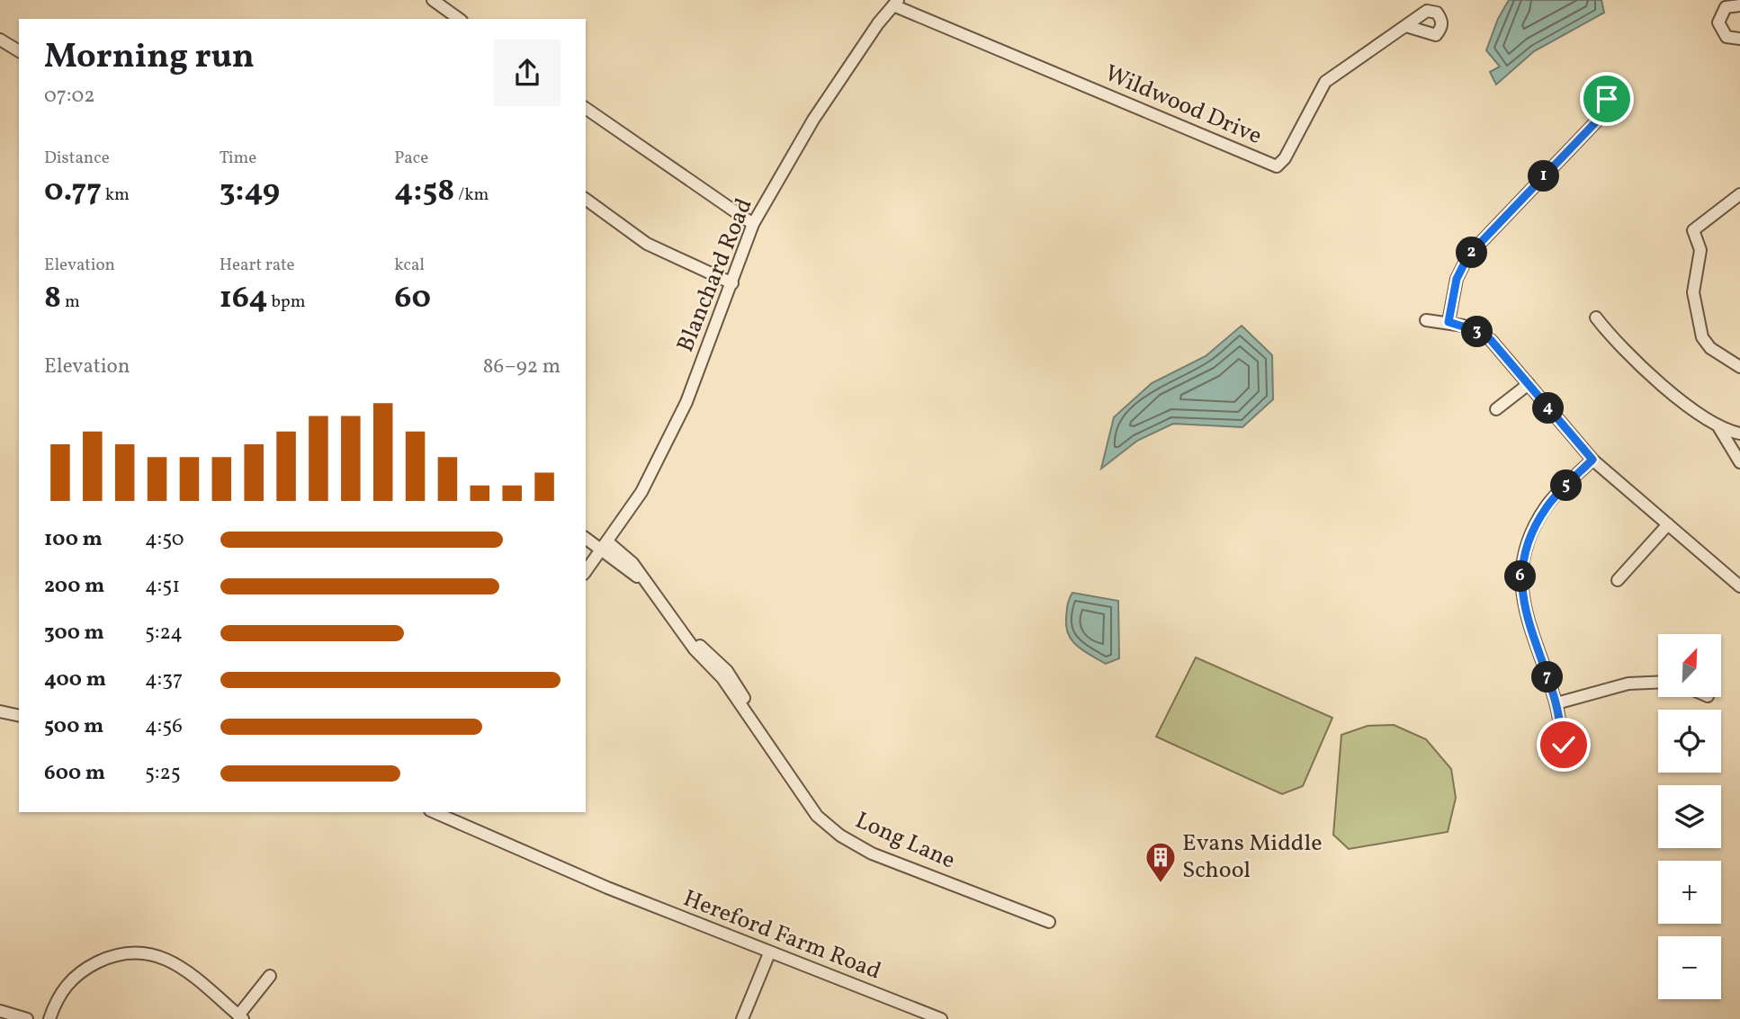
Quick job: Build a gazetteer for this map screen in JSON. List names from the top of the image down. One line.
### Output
{"streets":{"street":["Wildwood Drive","Blanchard Road","Long Lane","Hereford Farm Road"]},"crossings":[["Wildwood Drive","Blanchard Road"],["Blanchard Road","Long Lane"]],"places":{"building":["Evans Middle School"]},"north":"top right","page":{"heading":["Morning run","07:02"],"stats":[["Distance","0.77 km"],["Time","3:49"],["Pace","4:58 /km"],["Elevation","8 m"],["Heart rate","164 bpm"],["kcal","60"]],"pins":["1","2","3","4","5","6","7"],"chart":["Elevation","86–92 m"],"list":[{"name":"100 m","note":"4:50"},{"name":"200 m","note":"4:51"},{"name":"300 m","note":"5:24"},{"name":"400 m","note":"4:37"},{"name":"500 m","note":"4:56"},{"name":"600 m","note":"5:25"}],"map_buttons":["+","−"]}}
